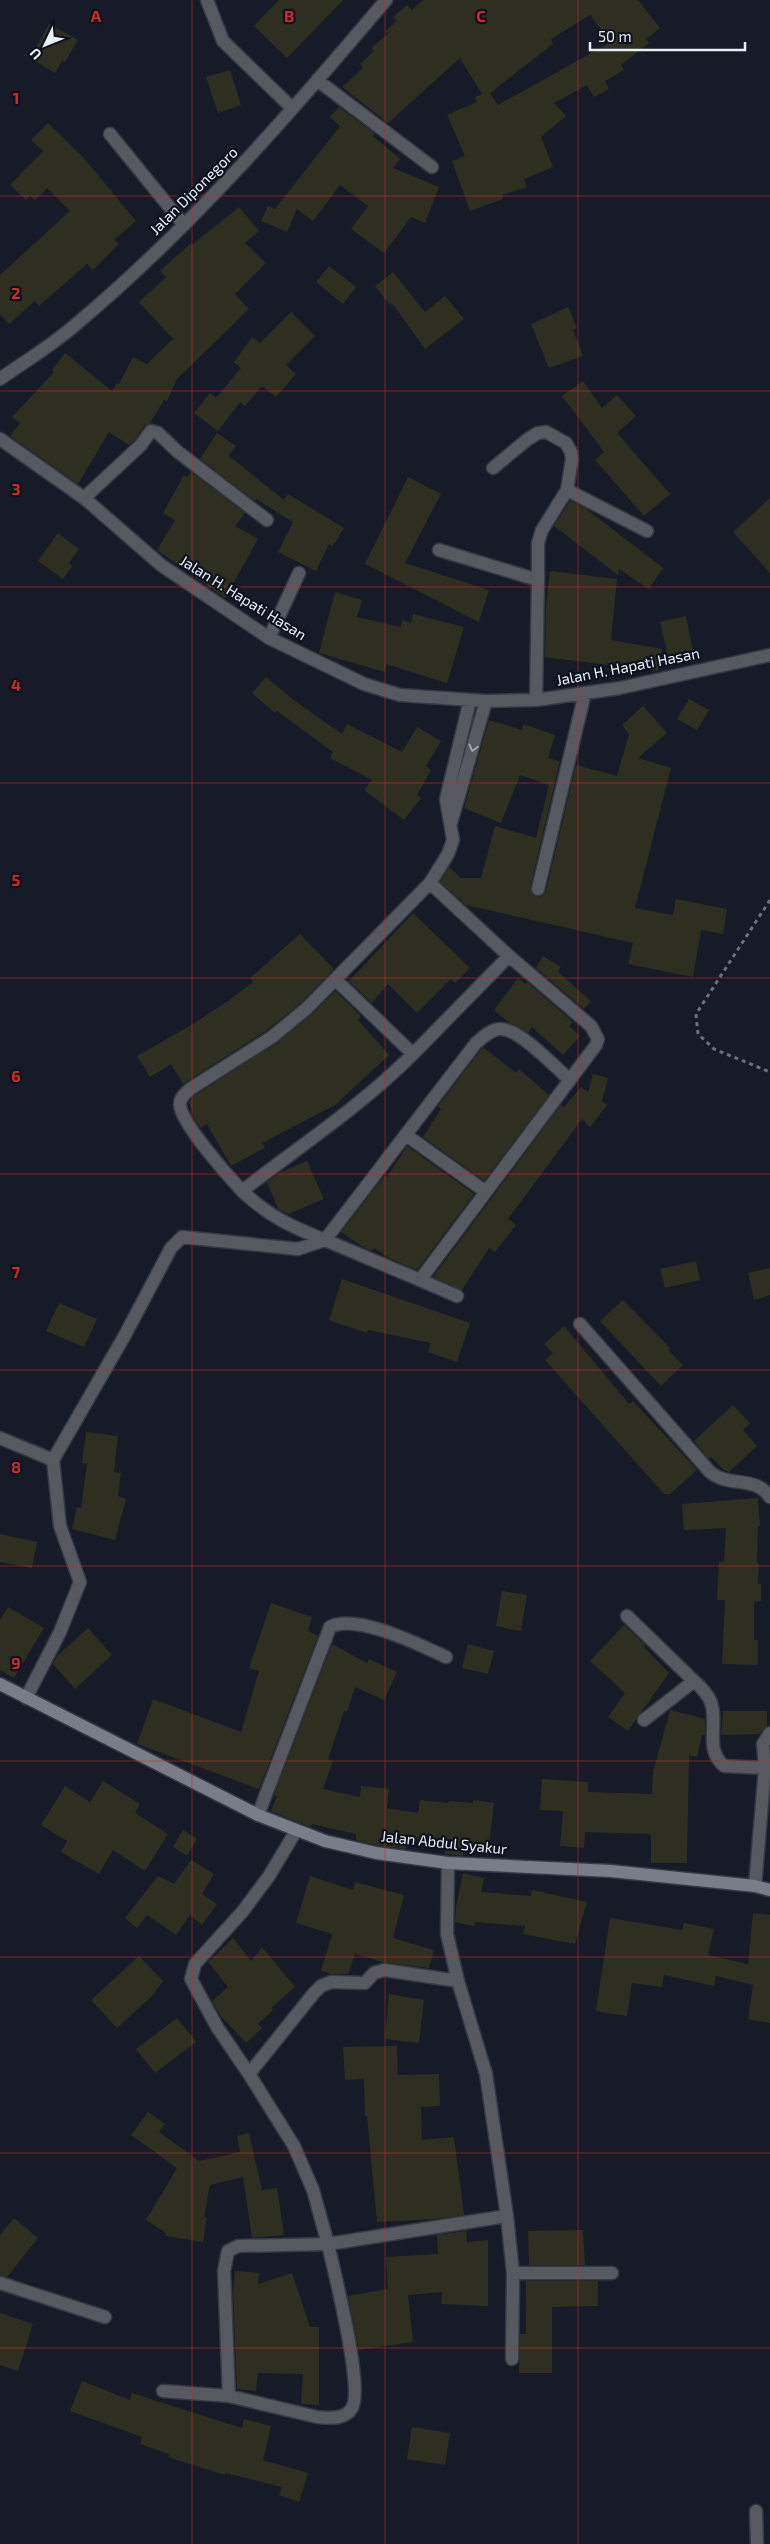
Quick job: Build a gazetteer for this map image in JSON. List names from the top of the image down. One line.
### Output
{"streets":{"street":["Jalan Diponegoro","Jalan H. Hapati Hasan","Jalan Abdul Syakur"]},"scale_bar":"50 m","north":"bottom left","grid":{"columns":["A","B","C"],"rows":["1","2","3","4","5","6","7","8","9"]}}
